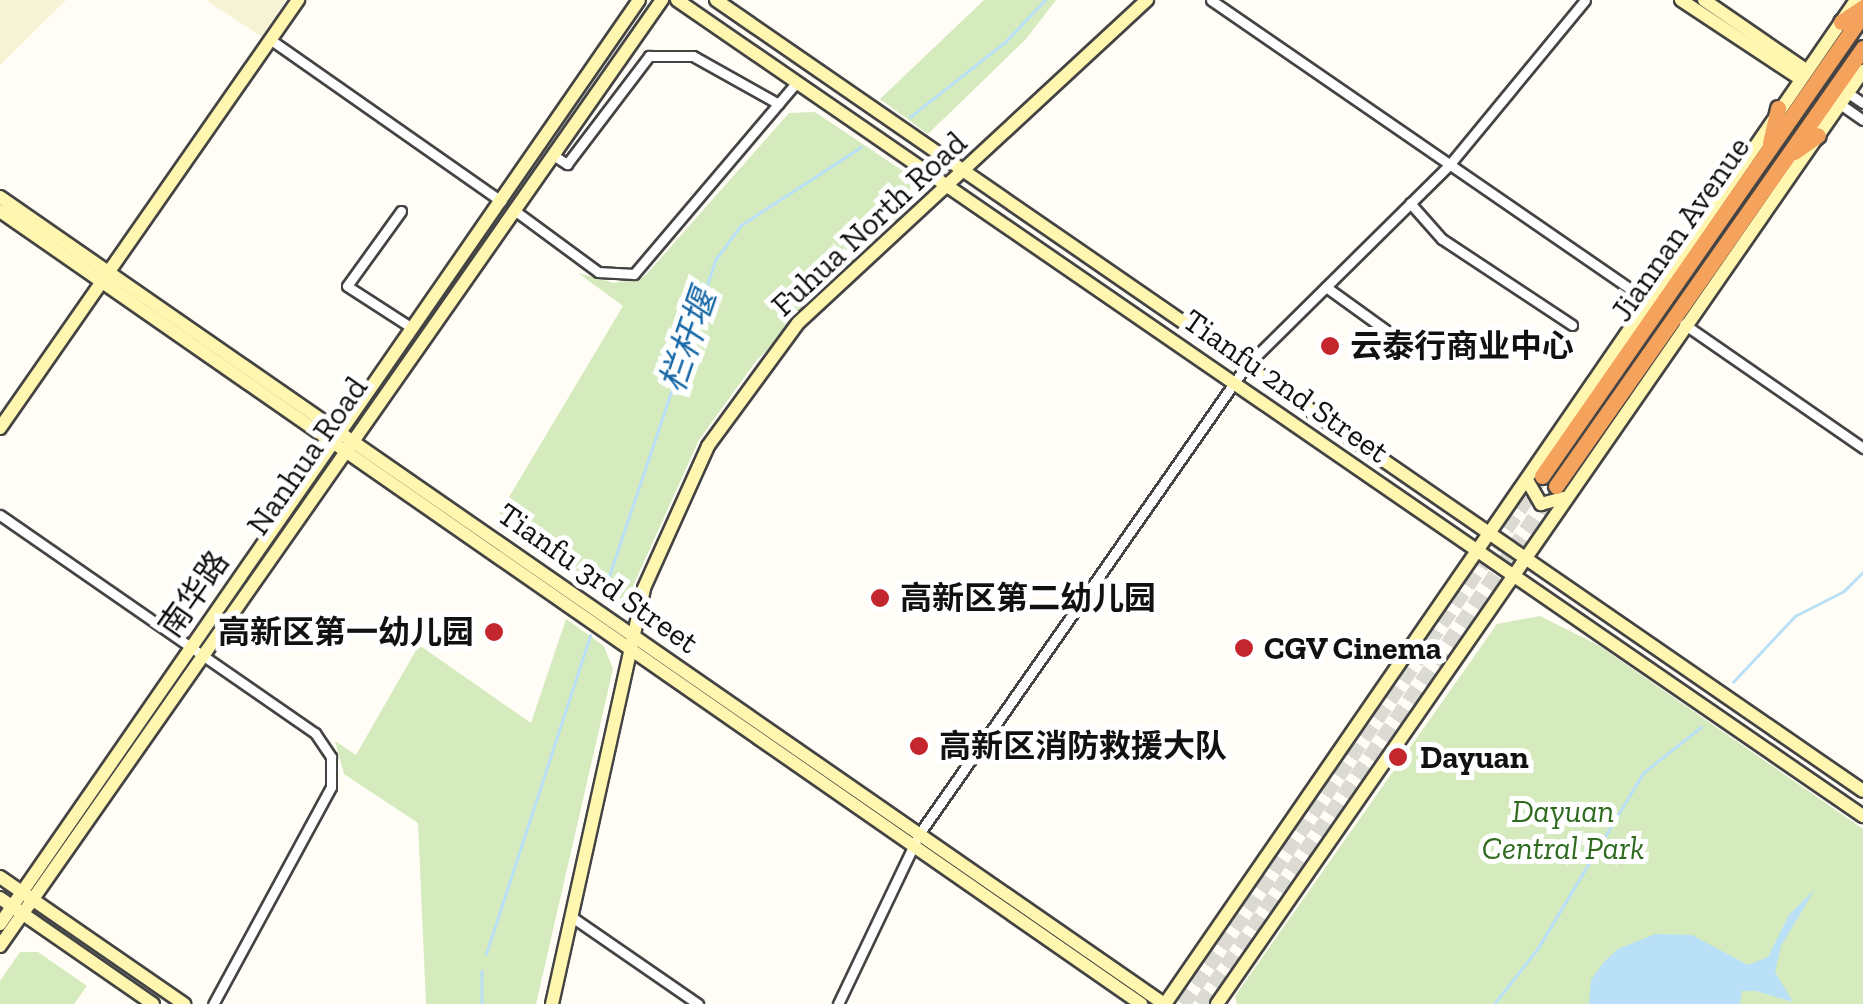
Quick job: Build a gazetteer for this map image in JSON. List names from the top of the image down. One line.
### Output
{"streets":{"highway":["Jiannan Avenue"],"main road":["Fuhua North Road","Tianfu 2nd Street","Nanhua Road","Tianfu 3rd Street","南华路"]},"crossings":[["Fuhua North Road","Tianfu 2nd Street"],["Fuhua North Road","Tianfu 3rd Street"],["Nanhua Road","Tianfu 3rd Street"],["Nanhua Road","南华路"],["Tianfu 3rd Street","南华路"]],"water":["栏杆堰"],"parks":["Dayuan Central Park"],"places":["云泰行商业中心","高新区第二幼儿园","高新区第一幼儿园","CGV Cinema","高新区消防救援大队","Dayuan"]}
